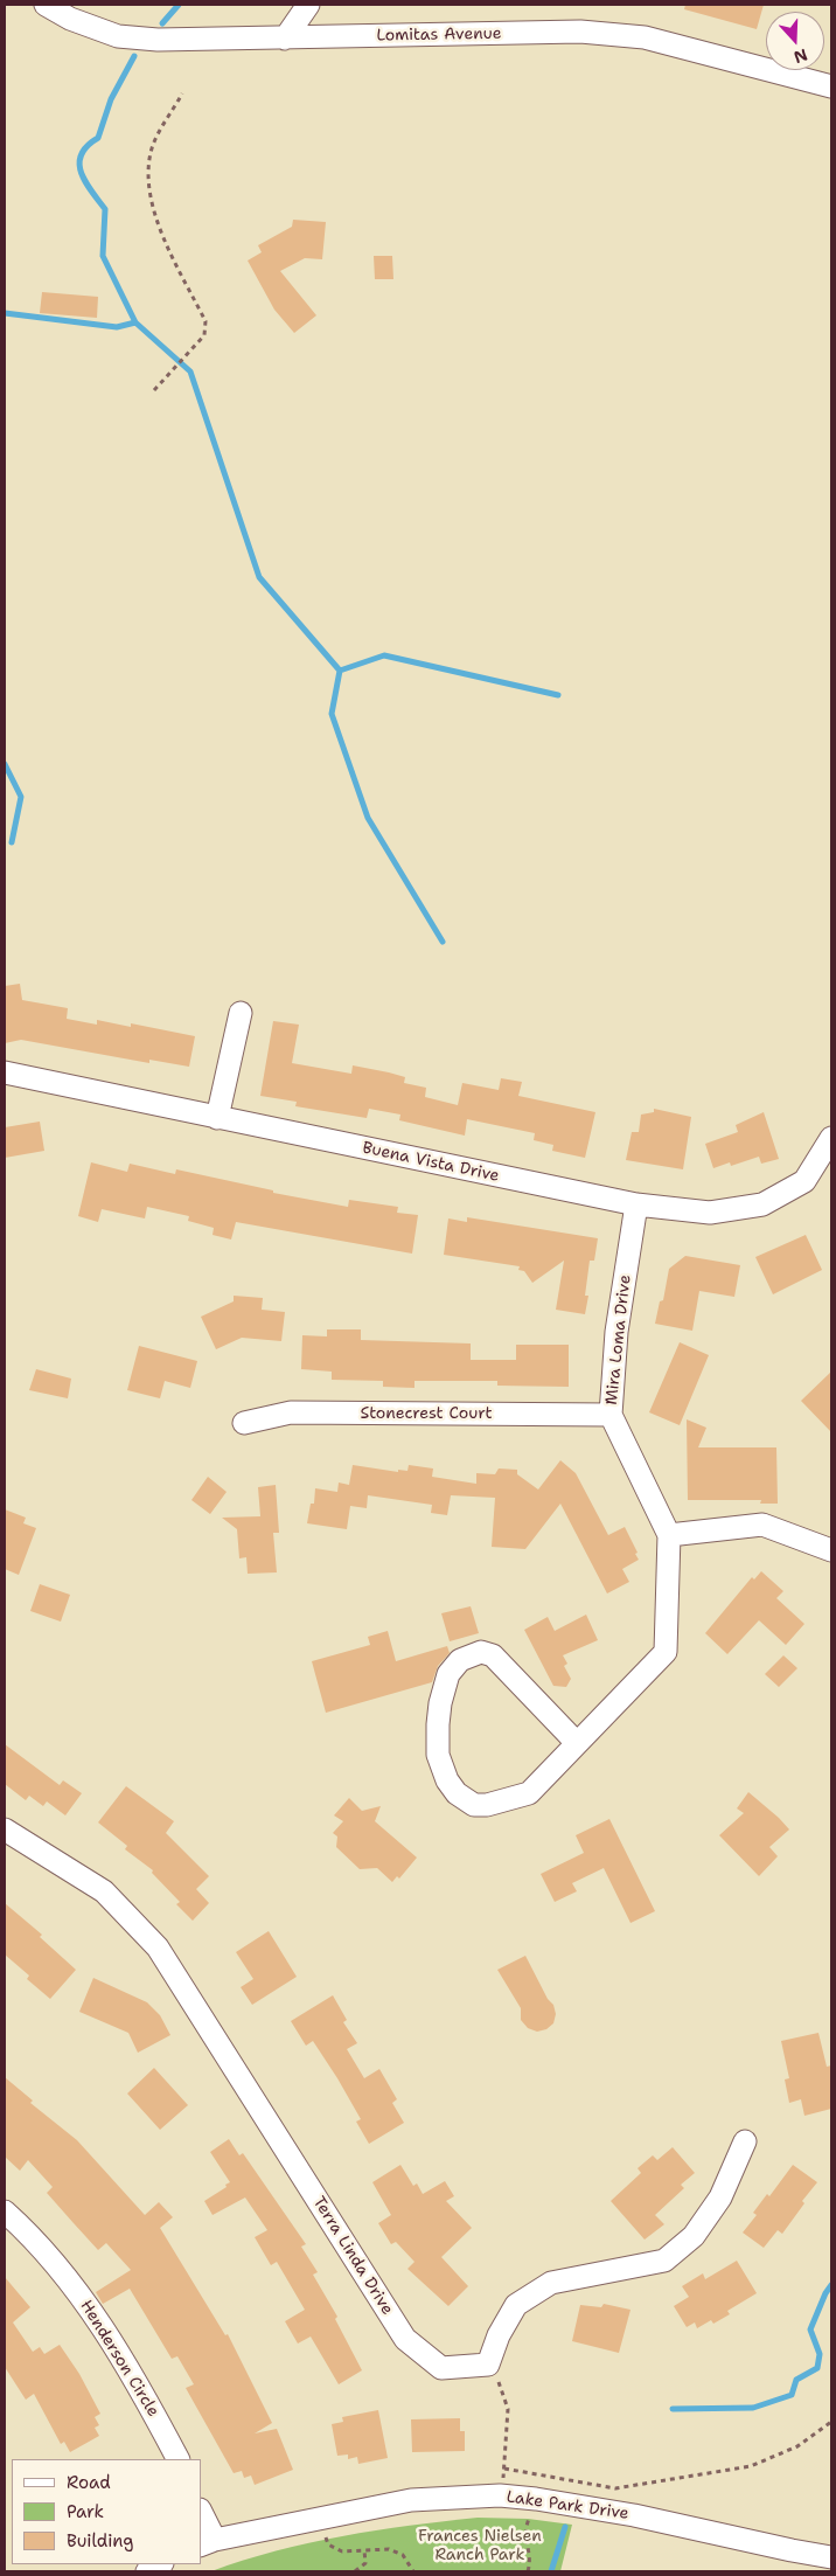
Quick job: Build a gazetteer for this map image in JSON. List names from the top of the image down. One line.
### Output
{"streets":{"street":["Lomitas Avenue","Buena Vista Drive","Mira Loma Drive","Stonecrest Court","Terra Linda Drive","Henderson Circle","Lake Park Drive"]},"crossings":[["Buena Vista Drive","Mira Loma Drive"],["Mira Loma Drive","Stonecrest Court"]],"parks":["Frances Nielsen Ranch Park"],"legend":["Road","Park","Building"],"north":"bottom"}
